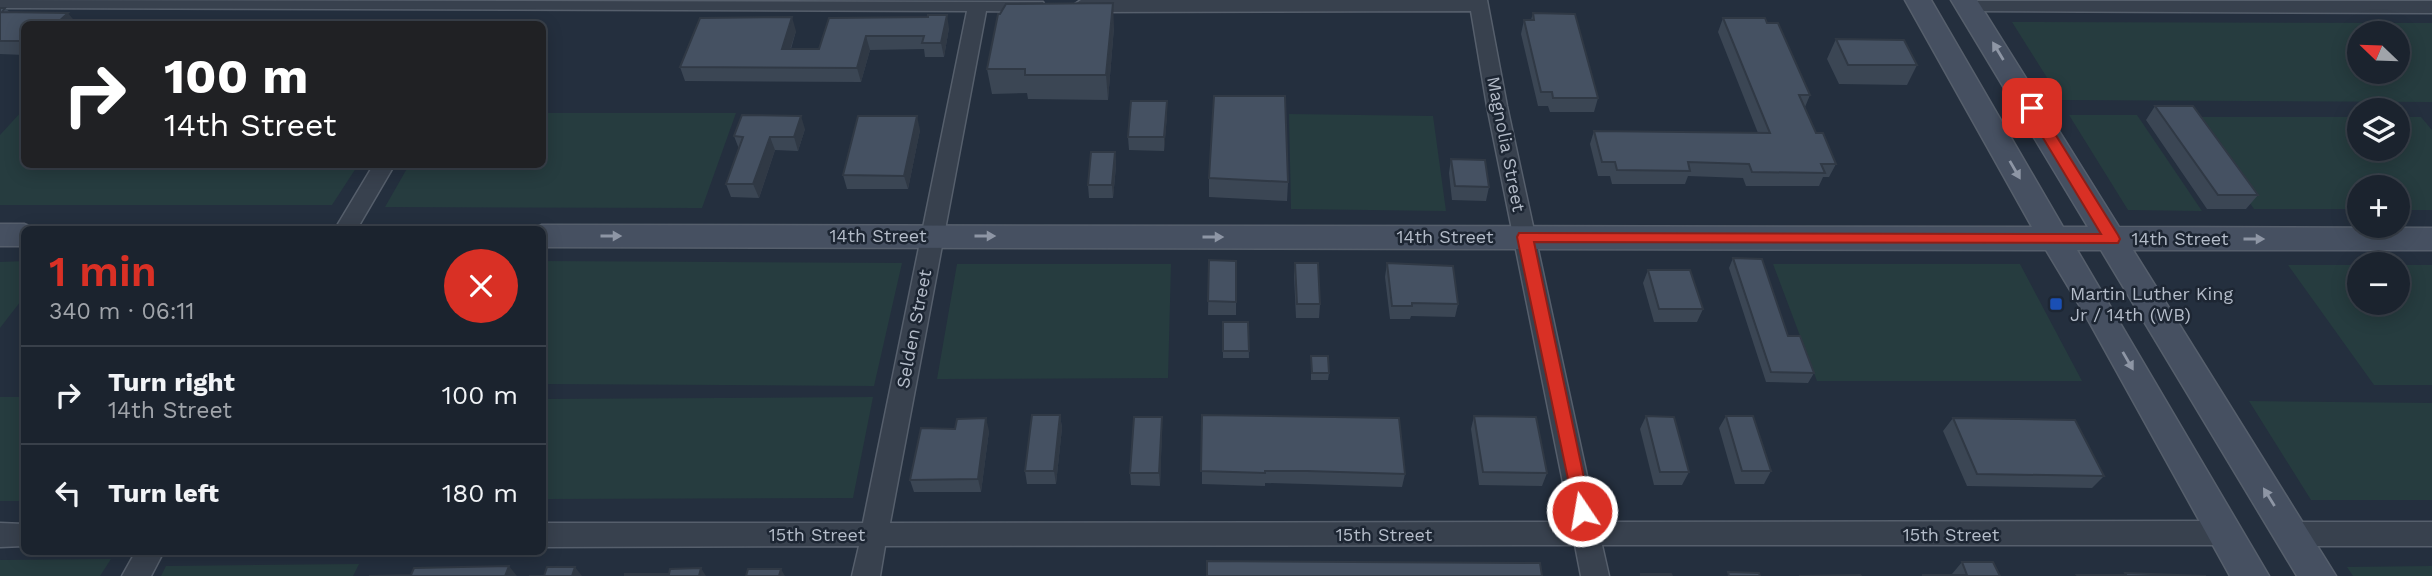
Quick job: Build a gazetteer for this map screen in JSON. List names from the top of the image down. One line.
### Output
{"streets":{"street":["Magnolia Street","14th Street","Selden Street","15th Street"]},"crossings":[["Magnolia Street","14th Street"],["Magnolia Street","15th Street"],["14th Street","Selden Street"],["Selden Street","15th Street"]],"places":{"transit":["Martin Luther King Jr / 14th (WB)"]},"north":"top left","page":{"map_buttons":["+","−"],"turn":["100 m","14th Street"],"heading":["1 min","340 m · 06:11"],"list":[{"name":"Turn right","note":"14th Street","value":"100 m"},{"name":"Turn left","value":"180 m"}]}}
